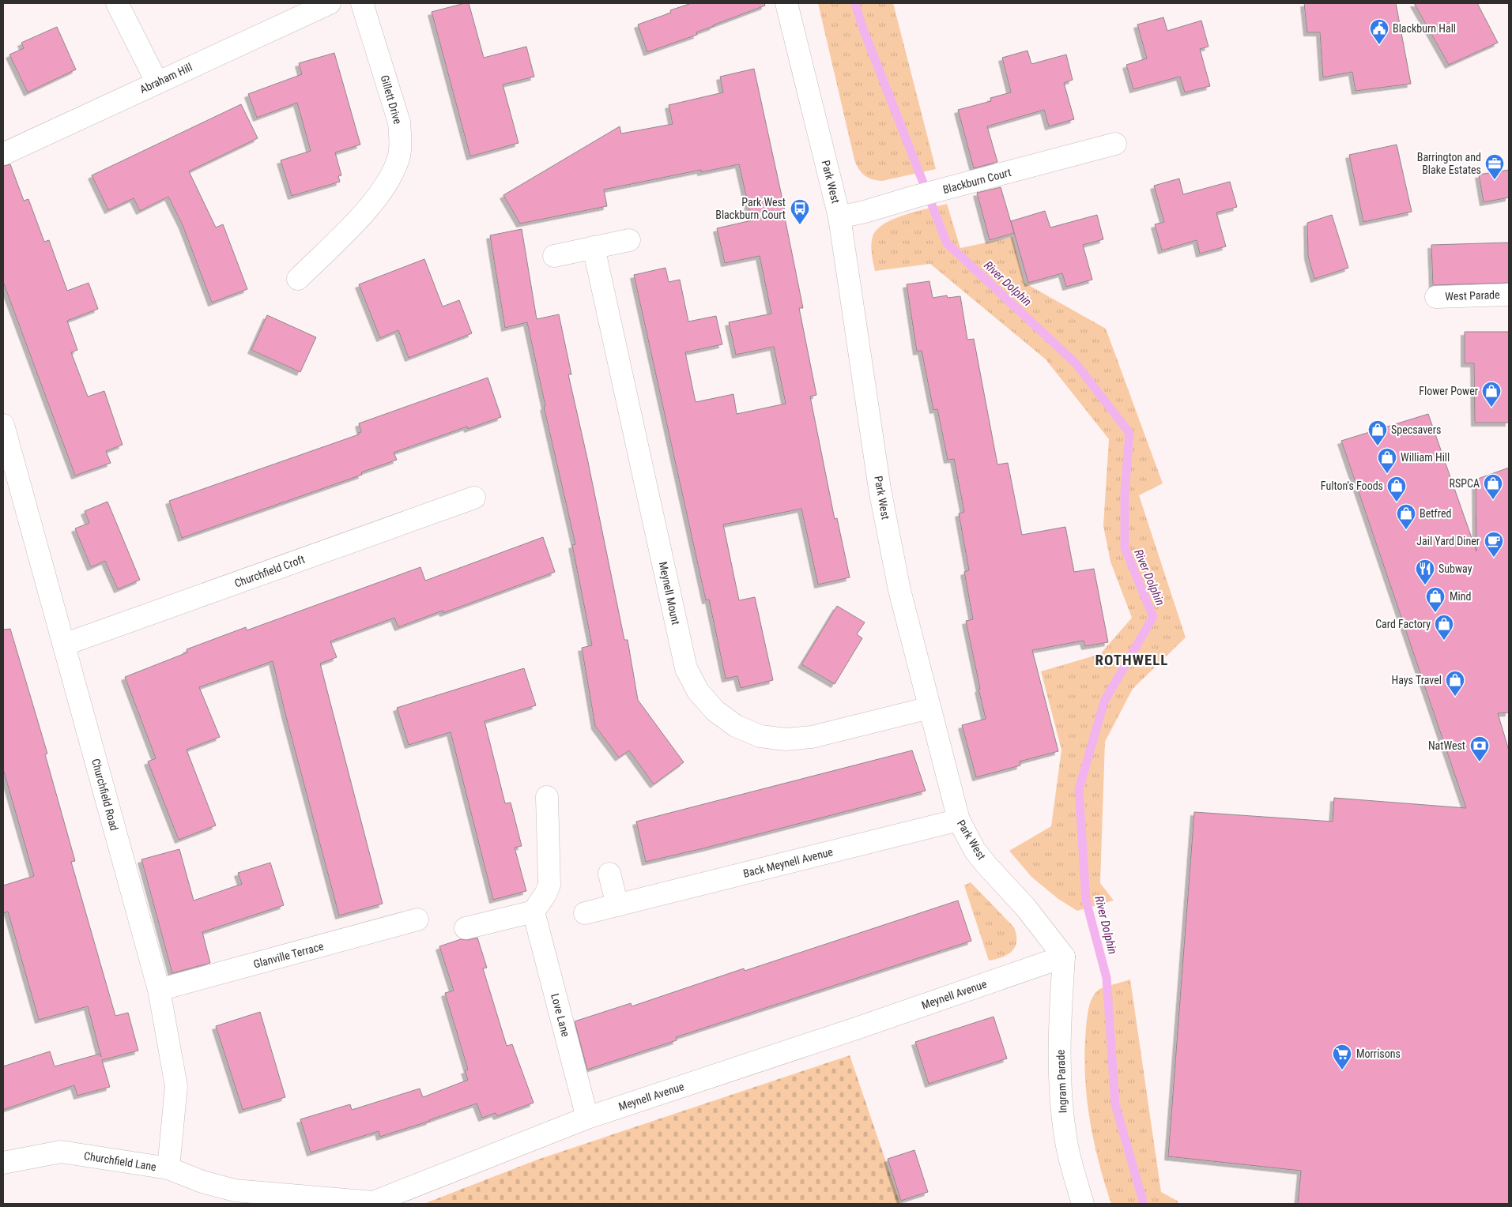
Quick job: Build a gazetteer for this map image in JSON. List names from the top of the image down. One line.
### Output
{"streets":{"street":["Abraham Hill","Gillett Drive","Blackburn Court","Park West","West Parade","Churchfield Croft","Meynell Mount","Churchfield Road","Back Meynell Avenue","Glanville Terrace","Meynell Avenue","Love Lane","Ingram Parade","Churchfield Lane"]},"crossings":[["Blackburn Court","Park West"],["Park West","Meynell Mount"],["Park West","Back Meynell Avenue"],["Park West","Meynell Avenue"],["Park West","Ingram Parade"],["Churchfield Croft","Churchfield Road"],["Churchfield Road","Glanville Terrace"],["Churchfield Road","Churchfield Lane"],["Meynell Avenue","Love Lane"],["Meynell Avenue","Ingram Parade"],["Meynell Avenue","Churchfield Lane"]],"districts":["ROTHWELL"],"water":["River Dolphin"],"places":{"public building":["Blackburn Hall"],"office":["Barrington and Blake Estates"],"bus stop":["Park West Blackburn Court"],"shop":["Flower Power","Specsavers","William Hill","RSPCA","Fulton's Foods","Betfred","Mind","Card Factory","Hays Travel"],"cafe":["Jail Yard Diner"],"restaurant":["Subway"],"bank":["NatWest"],"supermarket":["Morrisons"]}}
